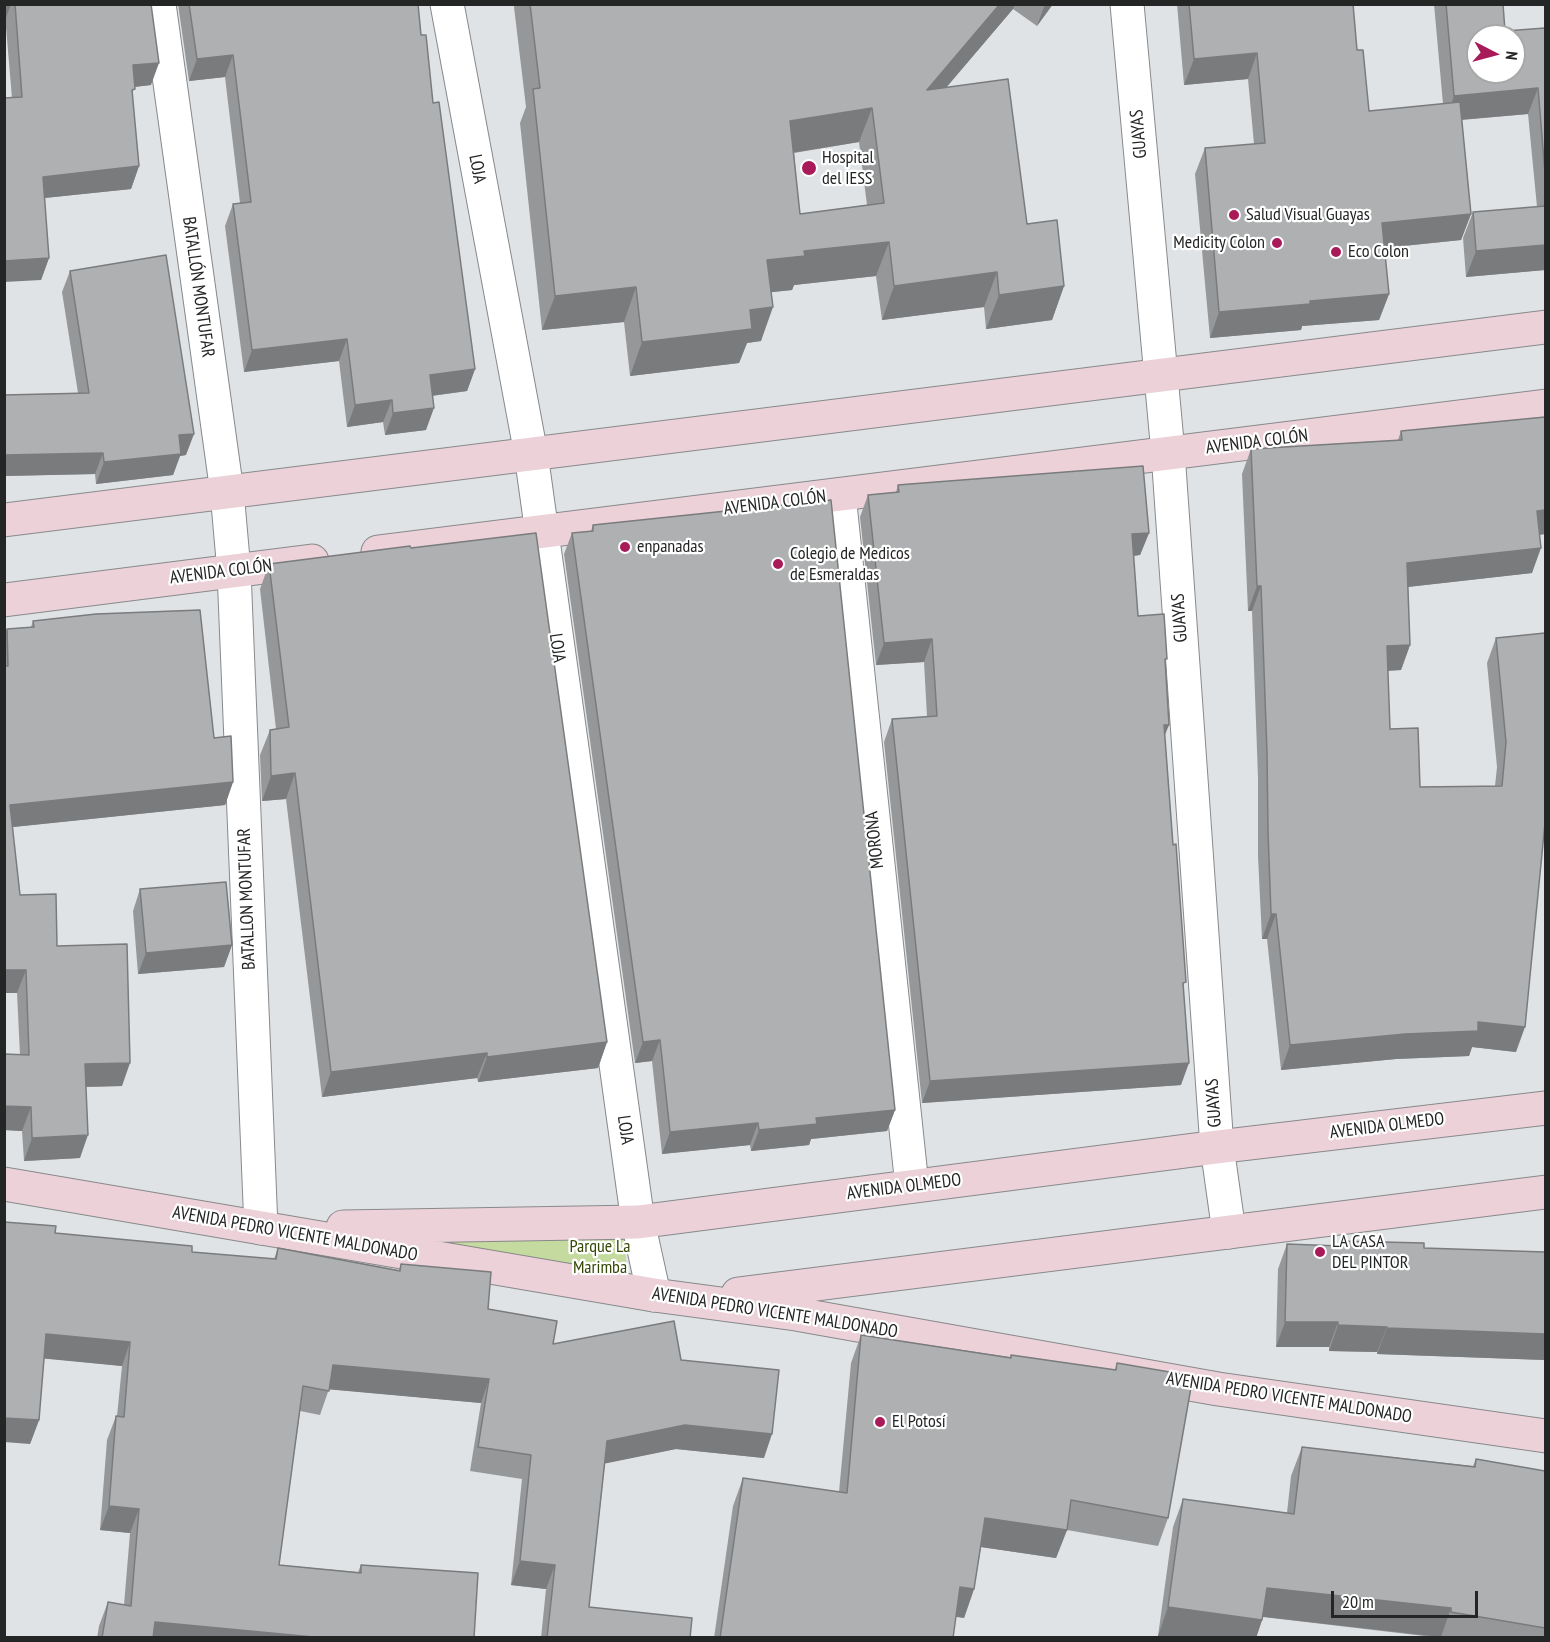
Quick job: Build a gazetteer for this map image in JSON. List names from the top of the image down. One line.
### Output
{"streets":{"street":["GUAYAS","LOJA","BATALLÓN MONTUFAR","AVENIDA COLÓN","MORONA","BATALLON MONTUFAR","AVENIDA OLMEDO","AVENIDA PEDRO VICENTE MALDONADO"]},"crossings":[["GUAYAS","AVENIDA COLÓN"],["GUAYAS","AVENIDA OLMEDO"],["LOJA","AVENIDA COLÓN"],["LOJA","AVENIDA OLMEDO"],["LOJA","AVENIDA PEDRO VICENTE MALDONADO"],["BATALLÓN MONTUFAR","AVENIDA COLÓN"],["BATALLÓN MONTUFAR","BATALLON MONTUFAR"],["AVENIDA COLÓN","MORONA"],["AVENIDA COLÓN","BATALLON MONTUFAR"],["MORONA","AVENIDA OLMEDO"],["BATALLON MONTUFAR","AVENIDA OLMEDO"],["BATALLON MONTUFAR","AVENIDA PEDRO VICENTE MALDONADO"],["AVENIDA OLMEDO","AVENIDA PEDRO VICENTE MALDONADO"]],"parks":["Parque La Marimba"],"places":["Hospital del IESS","Salud Visual Guayas","Medicity Colon","Eco Colon","enpanadas","Colegio de Medicos de Esmeraldas","LA CASA DEL PINTOR","El Potosí"],"scale_bar":"20 m","north":"right"}
